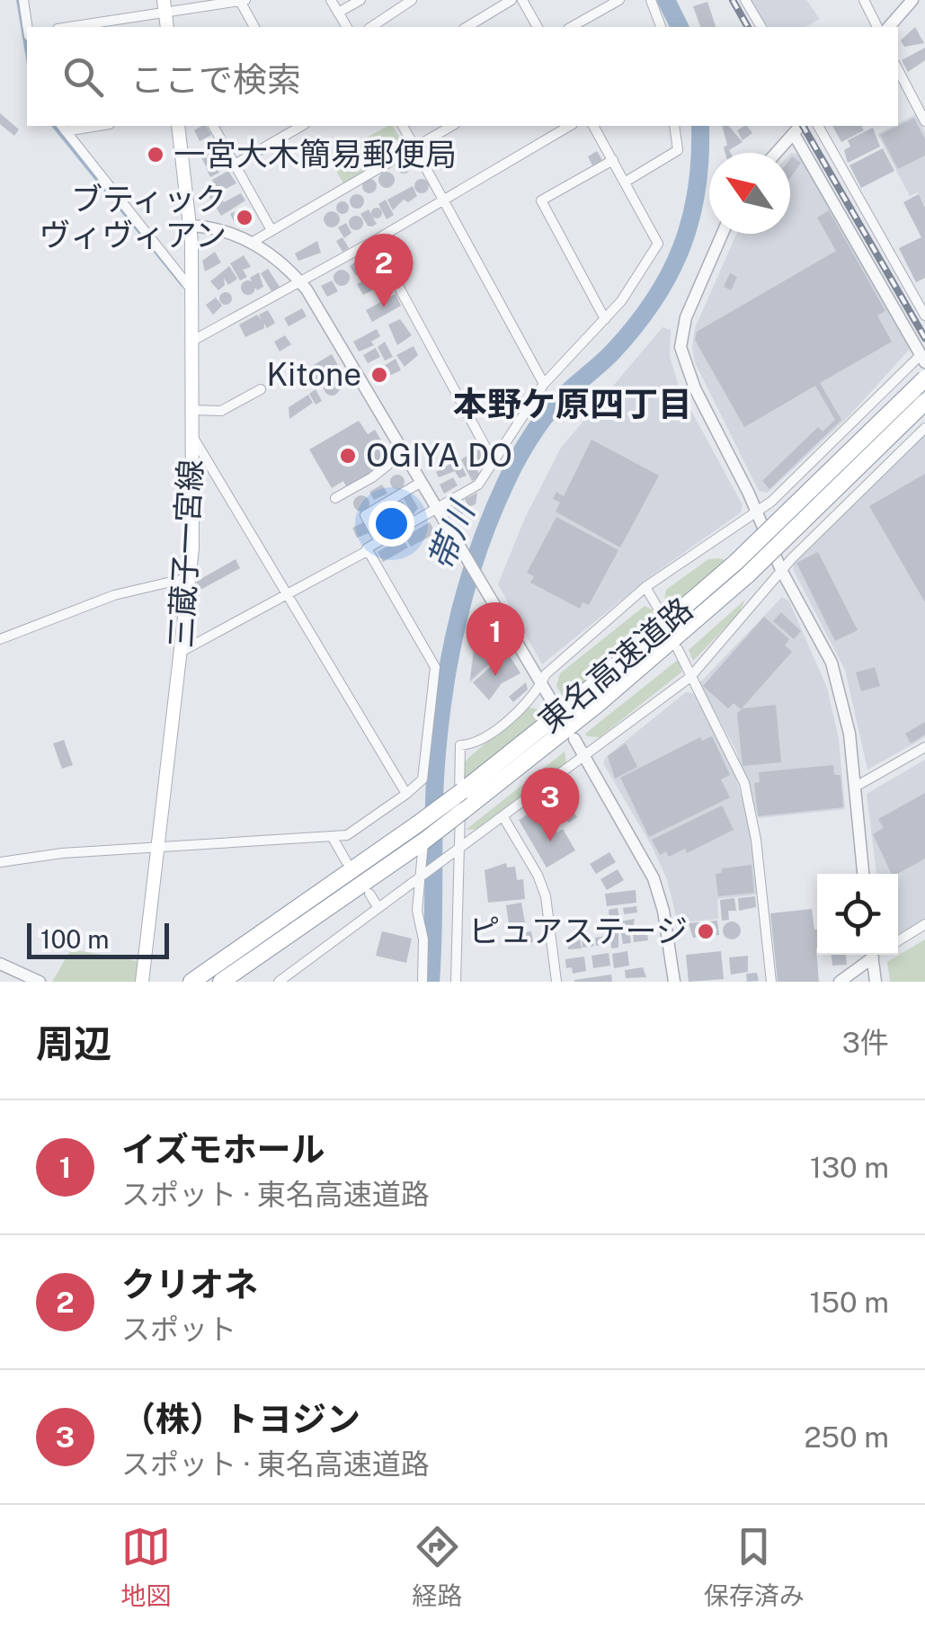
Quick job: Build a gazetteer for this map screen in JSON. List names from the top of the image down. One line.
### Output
{"streets":{"highway":["東名高速道路"],"main road":["三蔵子一宮線"]},"districts":["本野ケ原四丁目"],"water":["帯川"],"places":["一宮大木簡易郵便局","ブティック ヴィヴィアン","Kitone","OGIYA DO","ピュアステージ"],"scale_bar":"100 m","north":"top left","page":{"search":"ここで検索","pins":["2","1","3"],"scale":"100 m","heading":["周辺","3件"],"list":[{"mark":"1","name":"イズモホール","note":"スポット · 東名高速道路","value":"130 m"},{"mark":"2","name":"クリオネ","note":"スポット","value":"150 m"},{"mark":"3","name":"（株）トヨジン","note":"スポット · 東名高速道路","value":"250 m"}],"nav":["地図","経路","保存済み"]}}
